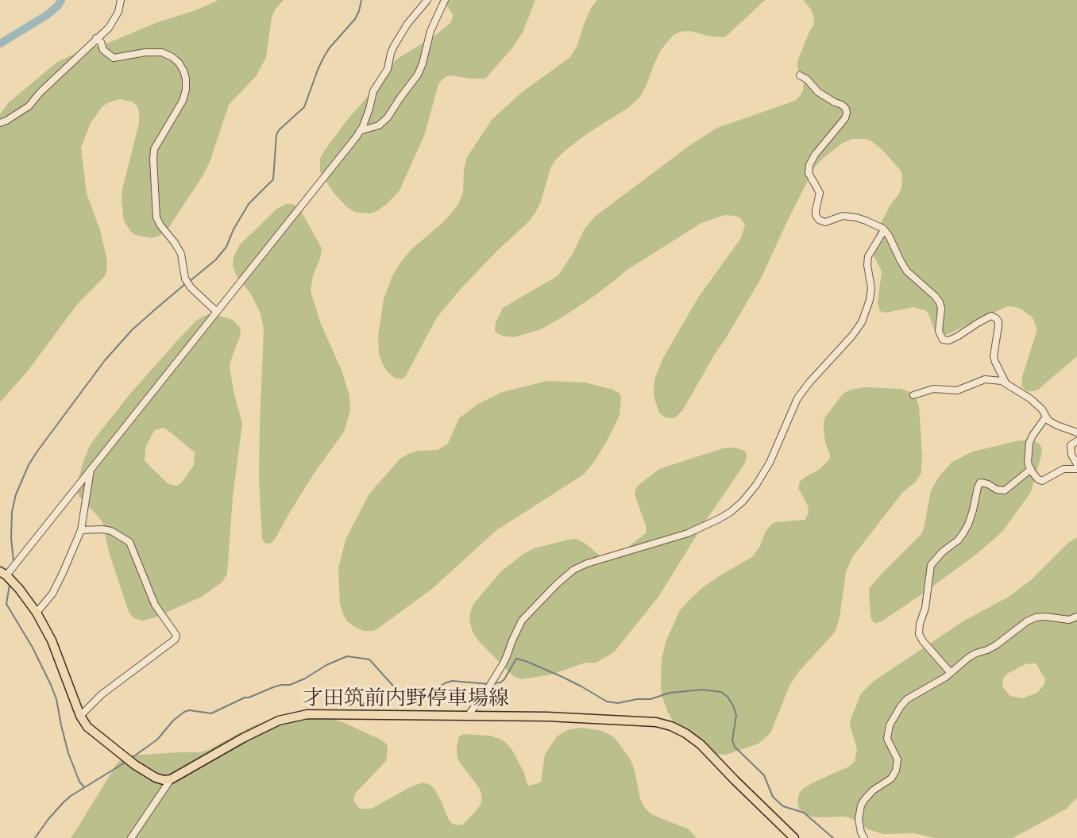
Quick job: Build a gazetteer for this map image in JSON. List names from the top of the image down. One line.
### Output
{"streets":{"main road":["才田筑前内野停車場線"]}}
